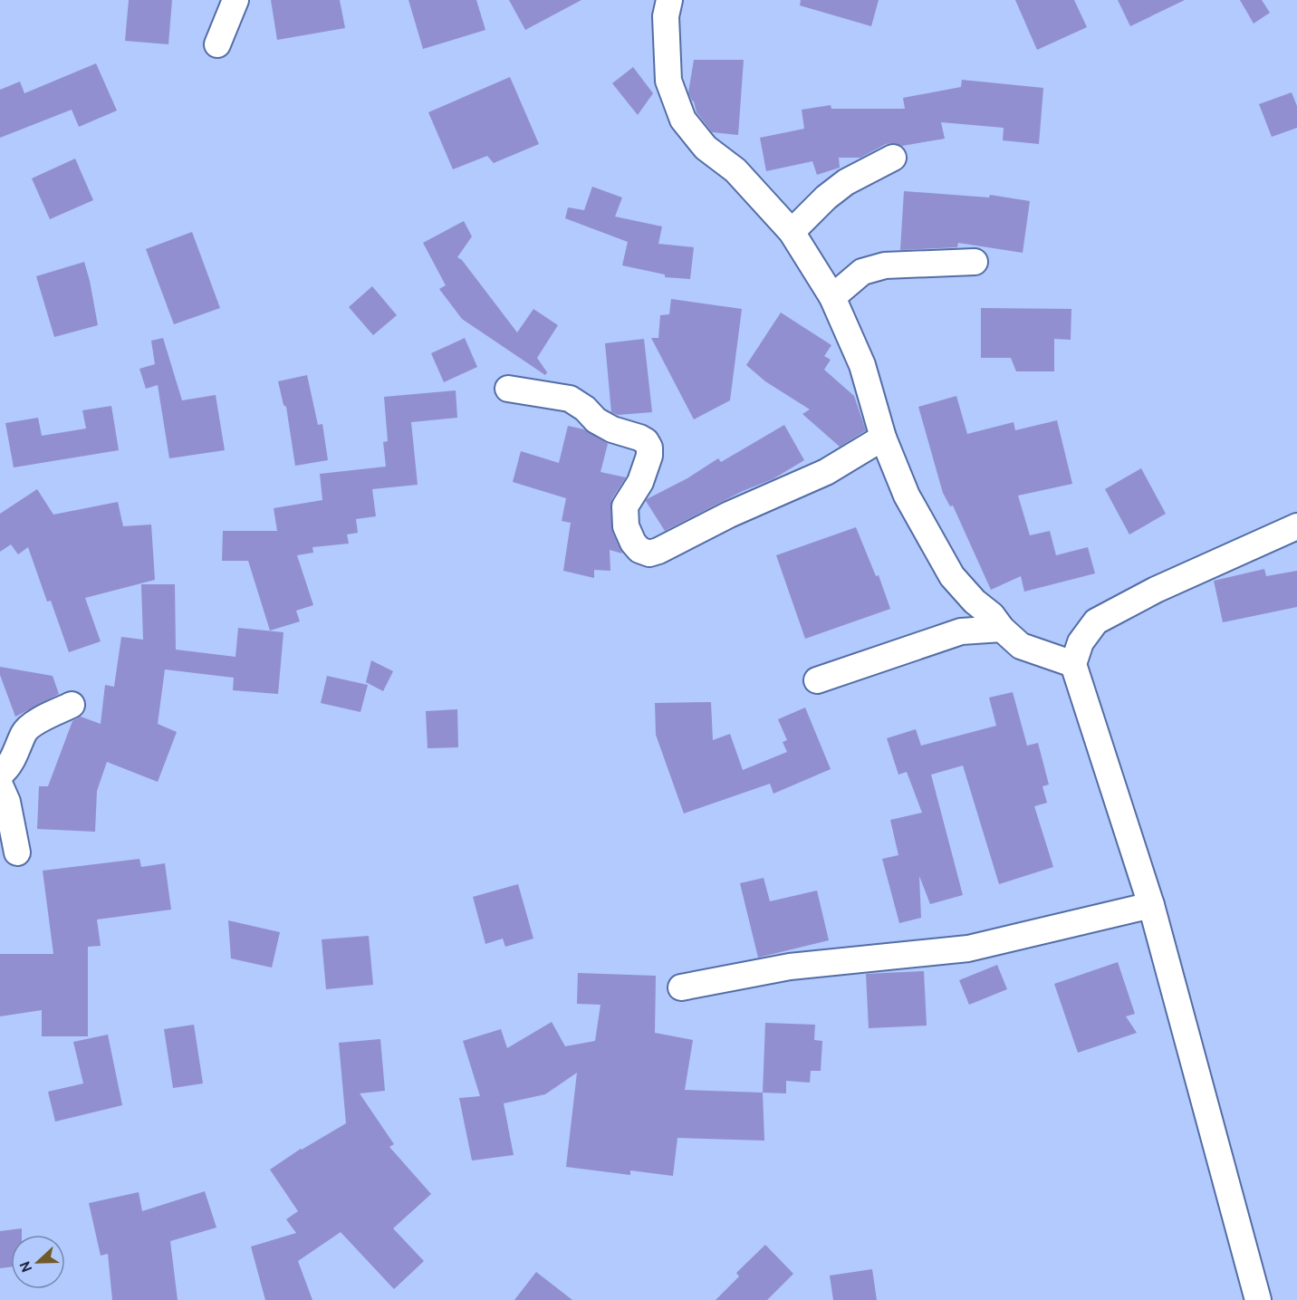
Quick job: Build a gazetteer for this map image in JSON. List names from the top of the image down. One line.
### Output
{"north":"left"}
